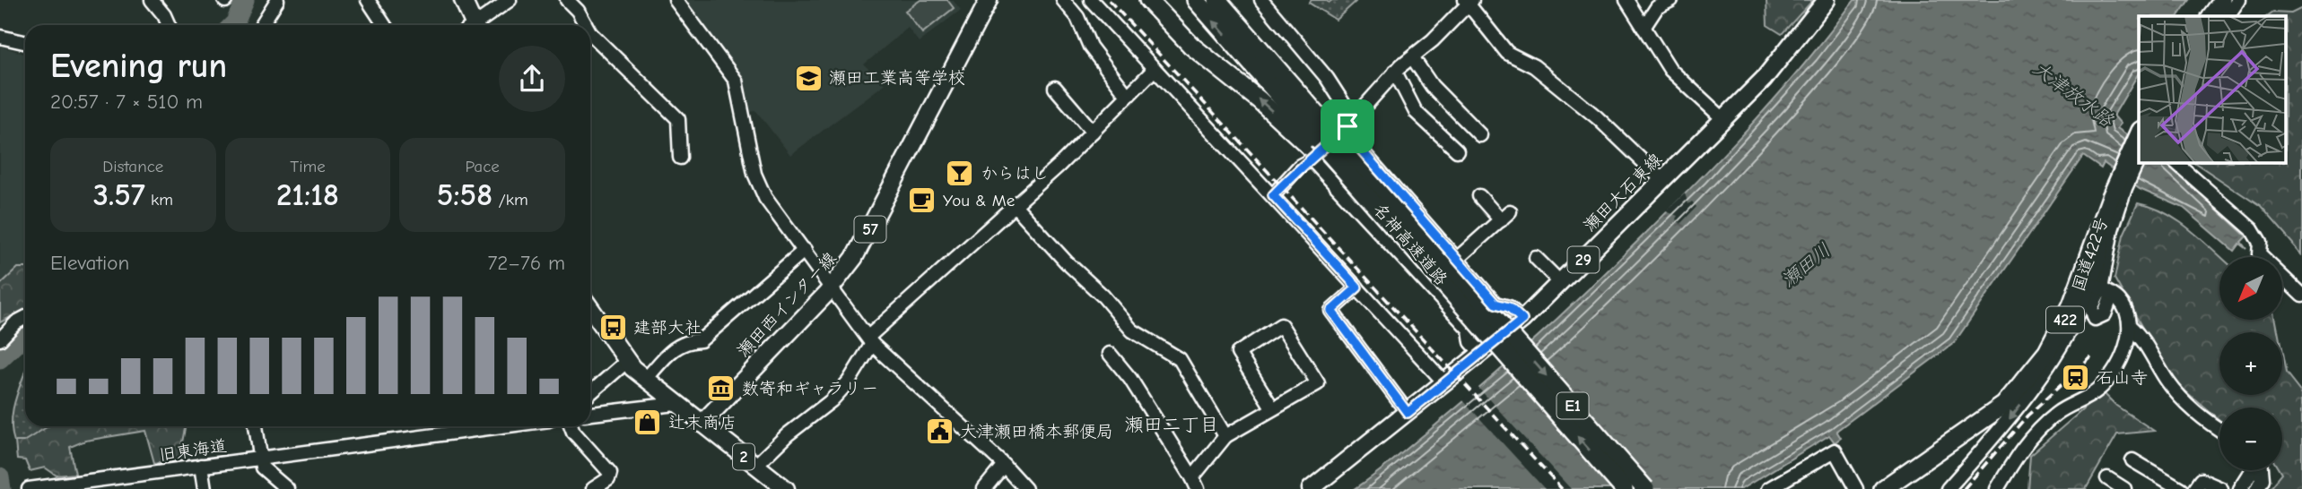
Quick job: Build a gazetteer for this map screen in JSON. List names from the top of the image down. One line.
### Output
{"streets":{"highway":["名神高速道路","国道422号","422","E1"],"main road":["瀬田大石東線","57","29","瀬田西インター線","2"],"street":["旧東海道"]},"crossings":[["瀬田西インター線","2"]],"districts":["瀬田二丁目"],"water":["大津放水路","瀬田川"],"places":{"school or university":["瀬田工業高等学校"],"bar":["からはし"],"cafe":["You & Me"],"bus stop":["建部大社"],"station":["石山寺"],"museum":["数寄和ギャラリー"],"shop":["辻末商店"],"public building":["大津瀬田橋本郵便局"]},"north":"bottom left","page":{"heading":["Evening run","20:57 · 7 × 510 m"],"stats":[["Distance","3.57 km"],["Time","21:18"],["Pace","5:58 /km"]],"chart":["Elevation","72–76 m"],"map_buttons":["+","−"]}}
